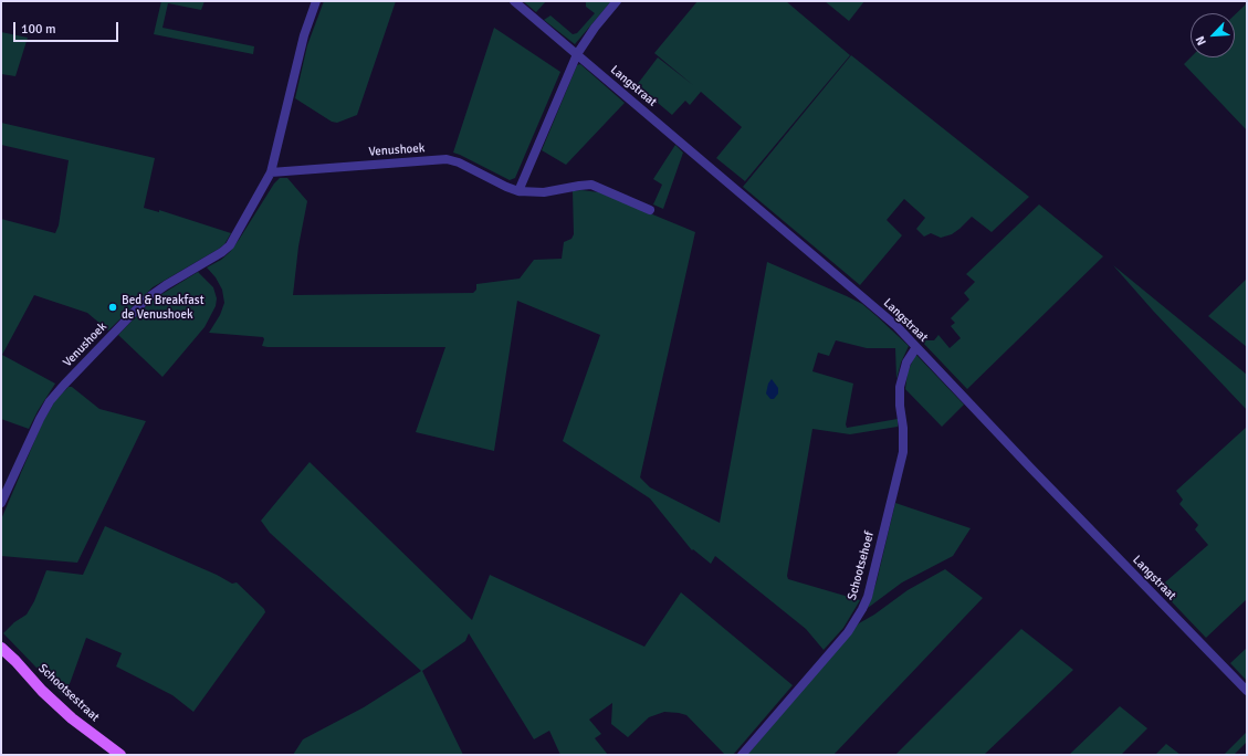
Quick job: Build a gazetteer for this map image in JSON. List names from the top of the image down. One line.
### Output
{"streets":{"main road":["Schootsestraat"],"street":["Langstraat","Venushoek","Schootsehoef"]},"crossings":[["Langstraat","Schootsehoef"]],"places":["Bed & Breakfast de Venushoek"],"scale_bar":"100 m","north":"bottom left"}
